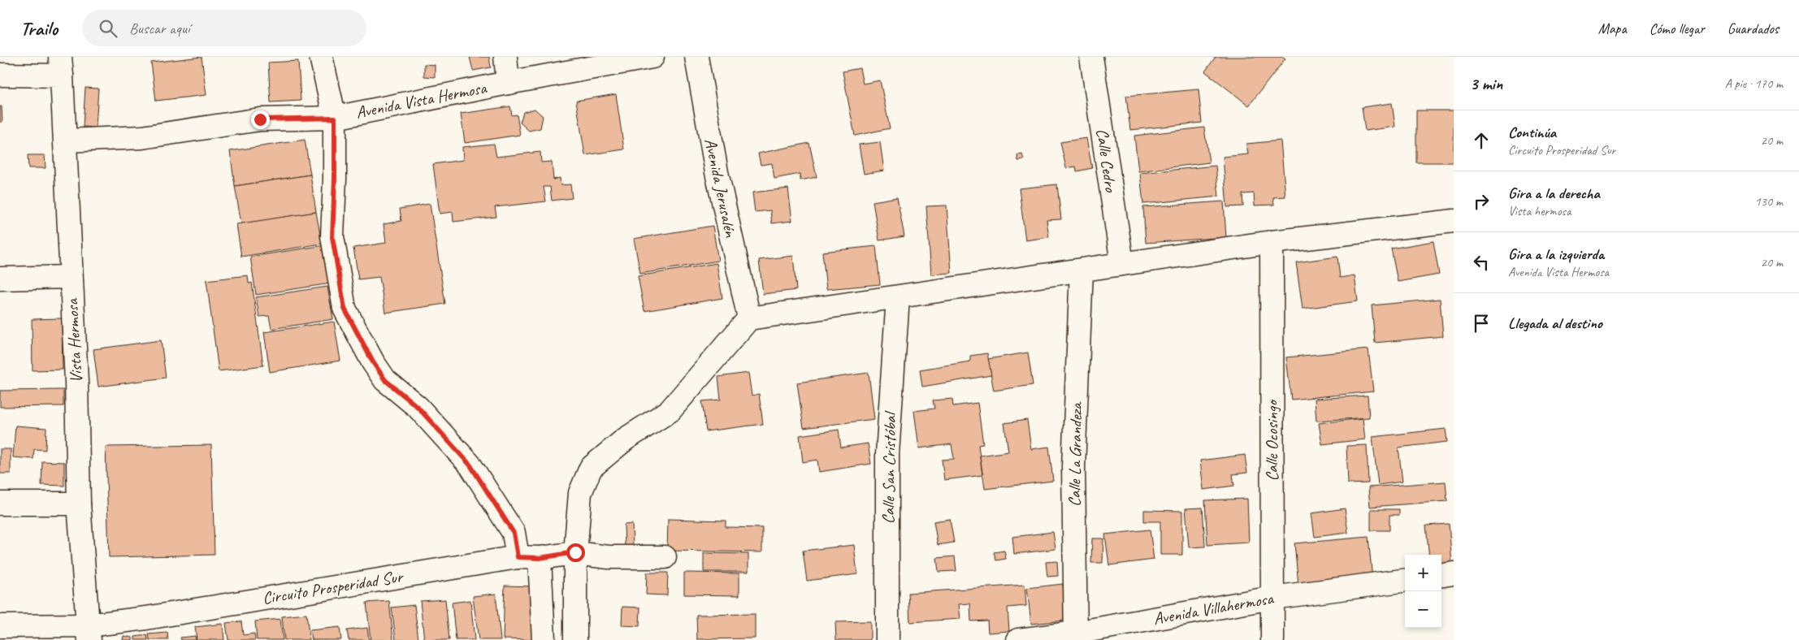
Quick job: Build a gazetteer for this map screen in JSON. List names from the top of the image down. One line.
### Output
{"streets":{"street":["Avenida Vista Hermosa","Calle Cedro","Avenida Jerusalén","Vista Hermosa","Calle Ocosingo","Calle La Grandeza","Calle San Cristóbal","Circuito Prosperidad Sur","Avenida Villahermosa"]},"crossings":[["Avenida Vista Hermosa","Vista Hermosa"],["Vista Hermosa","Circuito Prosperidad Sur"],["Calle Ocosingo","Avenida Villahermosa"],["Calle La Grandeza","Avenida Villahermosa"]],"page":{"header":"Trailo","search":"Buscar aquí","nav":["Mapa","Cómo llegar","Guardados"],"heading":["3 min","A pie · 170 m"],"list":[["Continúa","Circuito Prosperidad Sur","20 m"],["Gira a la derecha","Vista hermosa","130 m"],["Gira a la izquierda","Avenida Vista Hermosa","20 m"],"Llegada al destino"],"map_buttons":["+","−"]}}
